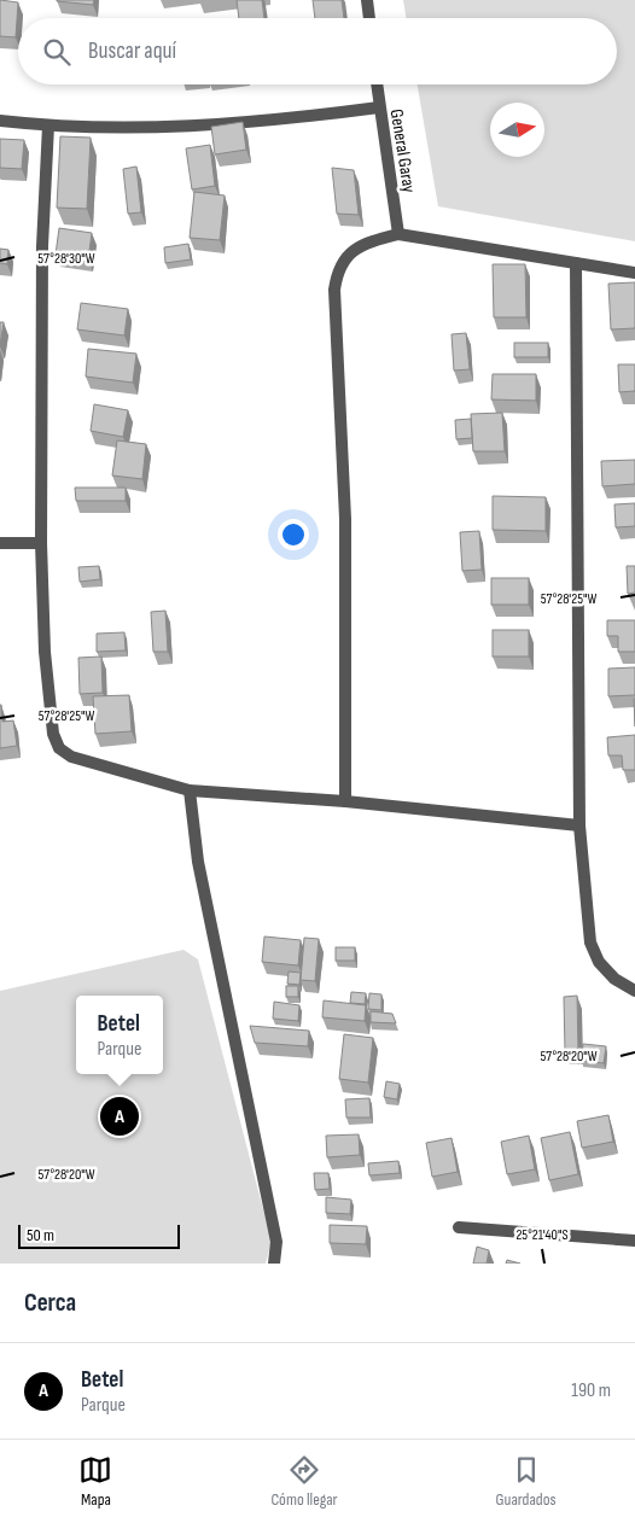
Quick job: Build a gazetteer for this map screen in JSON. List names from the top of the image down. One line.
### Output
{"streets":{"street":["General Garay"]},"scale_bar":"50 m","north":"right","page":{"search":"Buscar aquí","popup":["Betel","Parque"],"pins":"A","scale":"50 m","heading":"Cerca","list":[{"mark":"A","name":"Betel","note":"Parque","value":"190 m"}],"nav":["Mapa","Cómo llegar","Guardados"]},"coordinates":["57°28'30\"W","57°28'25\"W","57°28'20\"W","25°21'40\"S"]}
